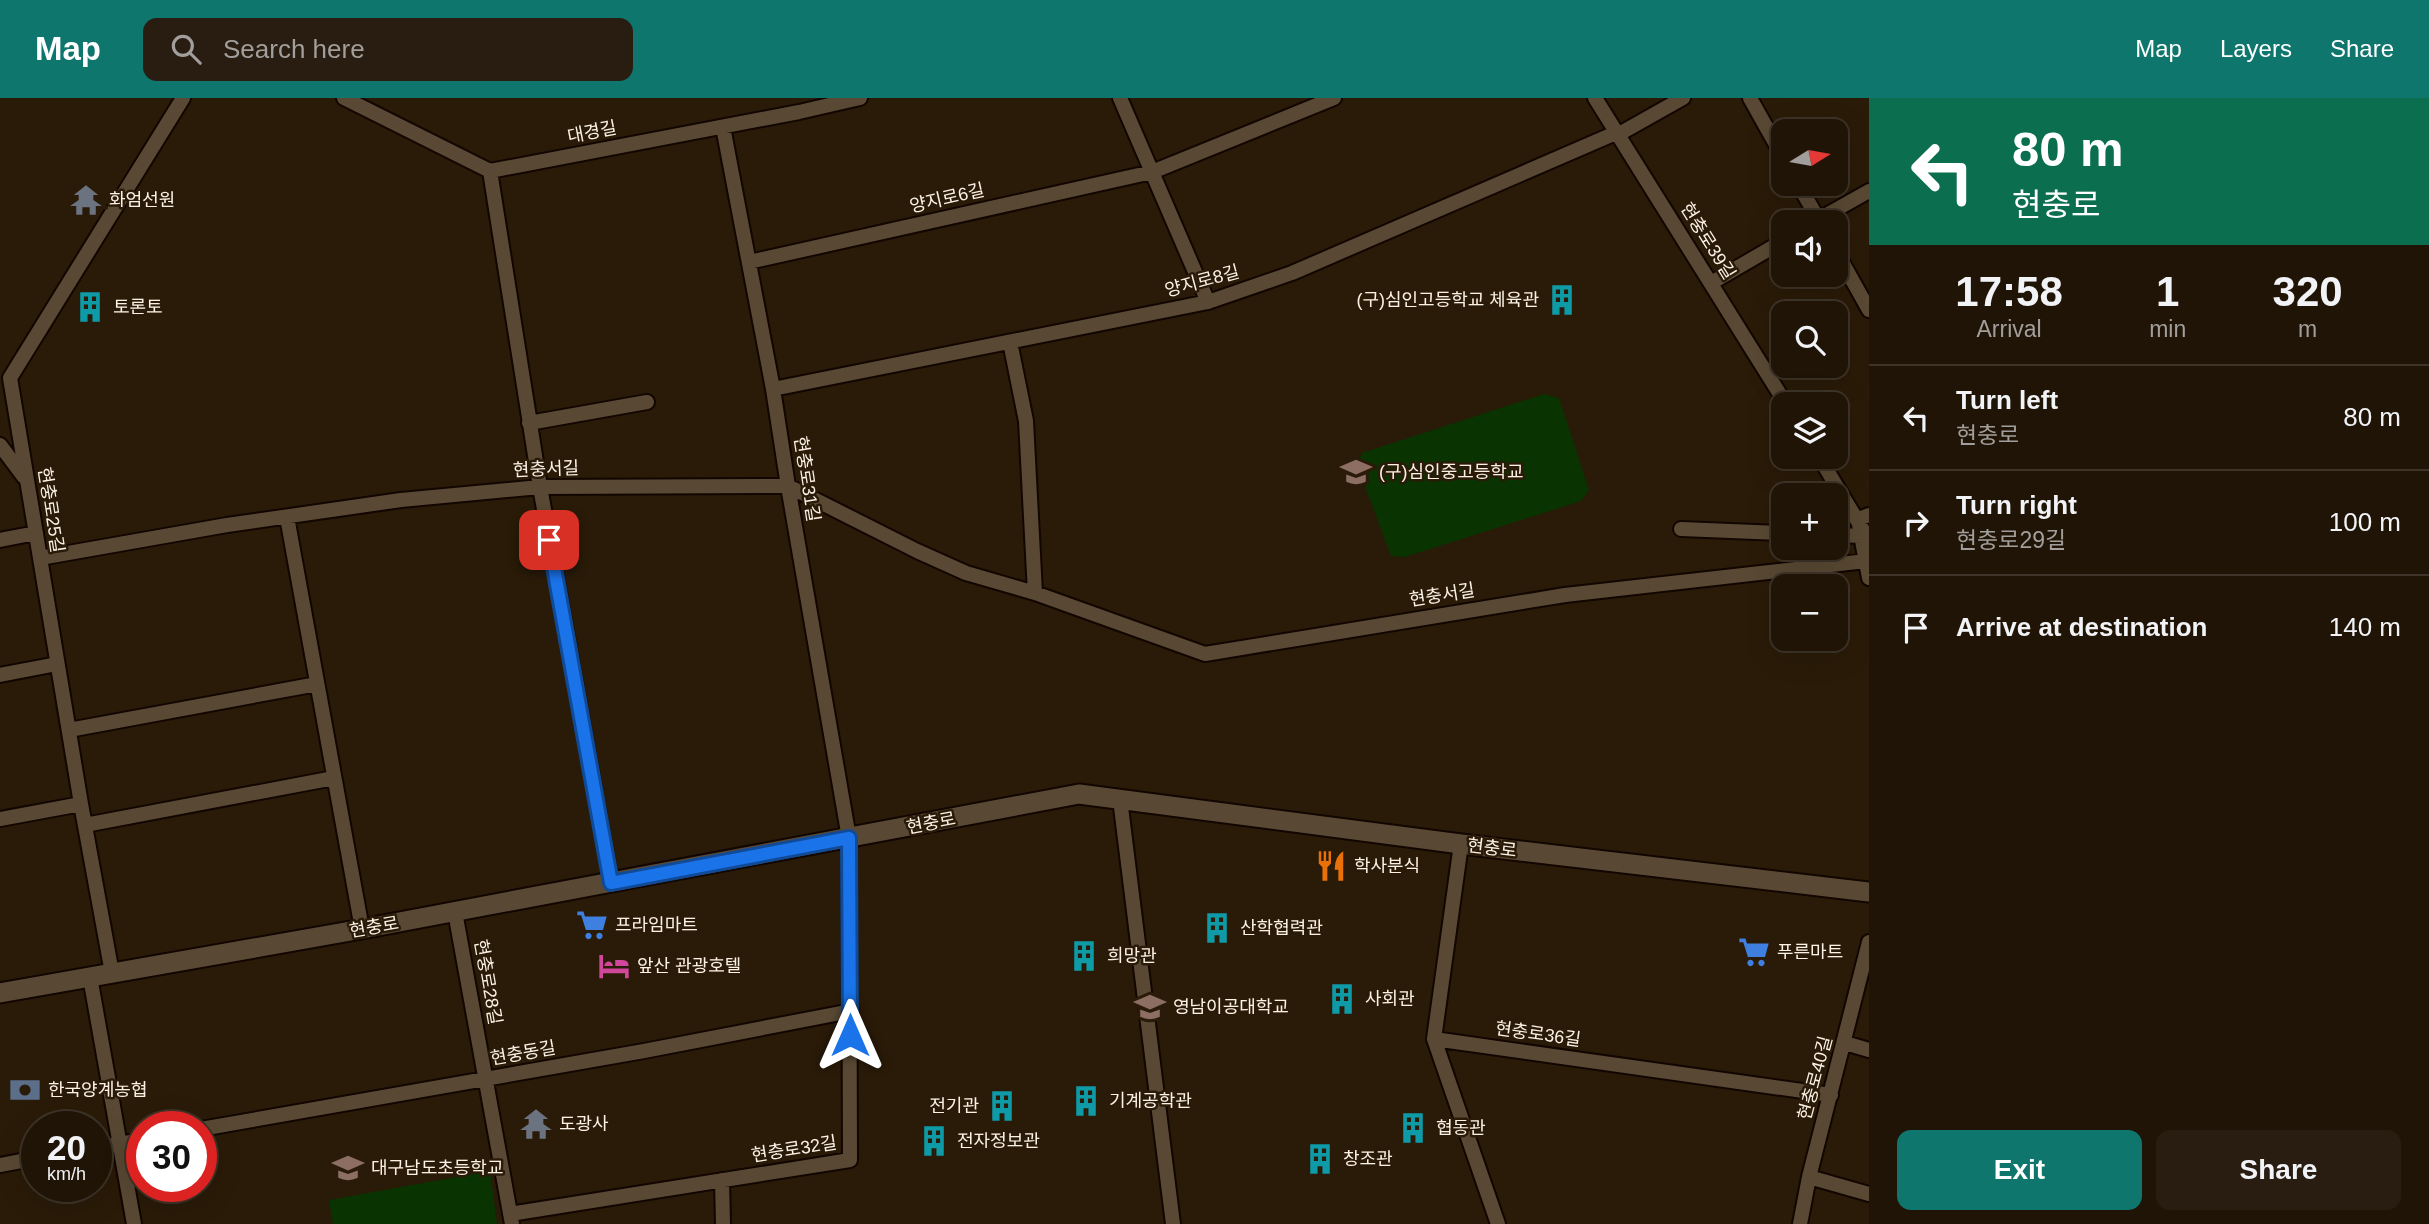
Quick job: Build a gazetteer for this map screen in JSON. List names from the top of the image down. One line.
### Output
{"streets":{"main road":["현충로"],"street":["대경길","양지로6길","현충로39길","양지로8길","현충서길","현충로31길","현충로25길","현충로28길","현충로36길","현충동길","현충로40길","현충로32길"]},"crossings":[["대경길","현충로31길"],["양지로6길","현충로31길"],["현충로39길","양지로8길"],["양지로8길","현충로31길"],["현충서길","현충로31길"],["현충서길","현충로25길"],["현충로31길","현충로"],["현충로31길","현충로32길"],["현충로25길","현충로"],["현충로","현충로28길"],["현충로","현충로32길"],["현충로28길","현충동길"],["현충로28길","현충로32길"],["현충로36길","현충로40길"],["현충동길","현충로32길"]],"places":{"temple":["화엄선원","도광사"],"building":["(구)심인고등학교 체육관","토론토","산학협력관","희망관","사회관","기계공학관","전기관","협동관","전자정보관","창조관"],"school or university":["(구)심인중고등학교","영남이공대학교","대구남도초등학교"],"restaurant":["학사분식"],"supermarket":["프라임마트","푸른마트"],"hotel":["앞산 관광호텔"],"bank":["한국양계농협"]},"north":"right","page":{"header":"Map","search":"Search here","nav":["Map","Layers","Share"],"turn":["80 m","현충로"],"map_buttons":["+","−"],"eta":["17:58","Arrival","1","min","320","m"],"list":[{"name":"Turn left","note":"현충로","value":"80 m"},{"name":"Turn right","note":"현충로29길","value":"100 m"},{"name":"Arrive at destination","value":"140 m"}],"speed":"20 km/h","limit":"30","buttons":["Exit","Share"]}}
